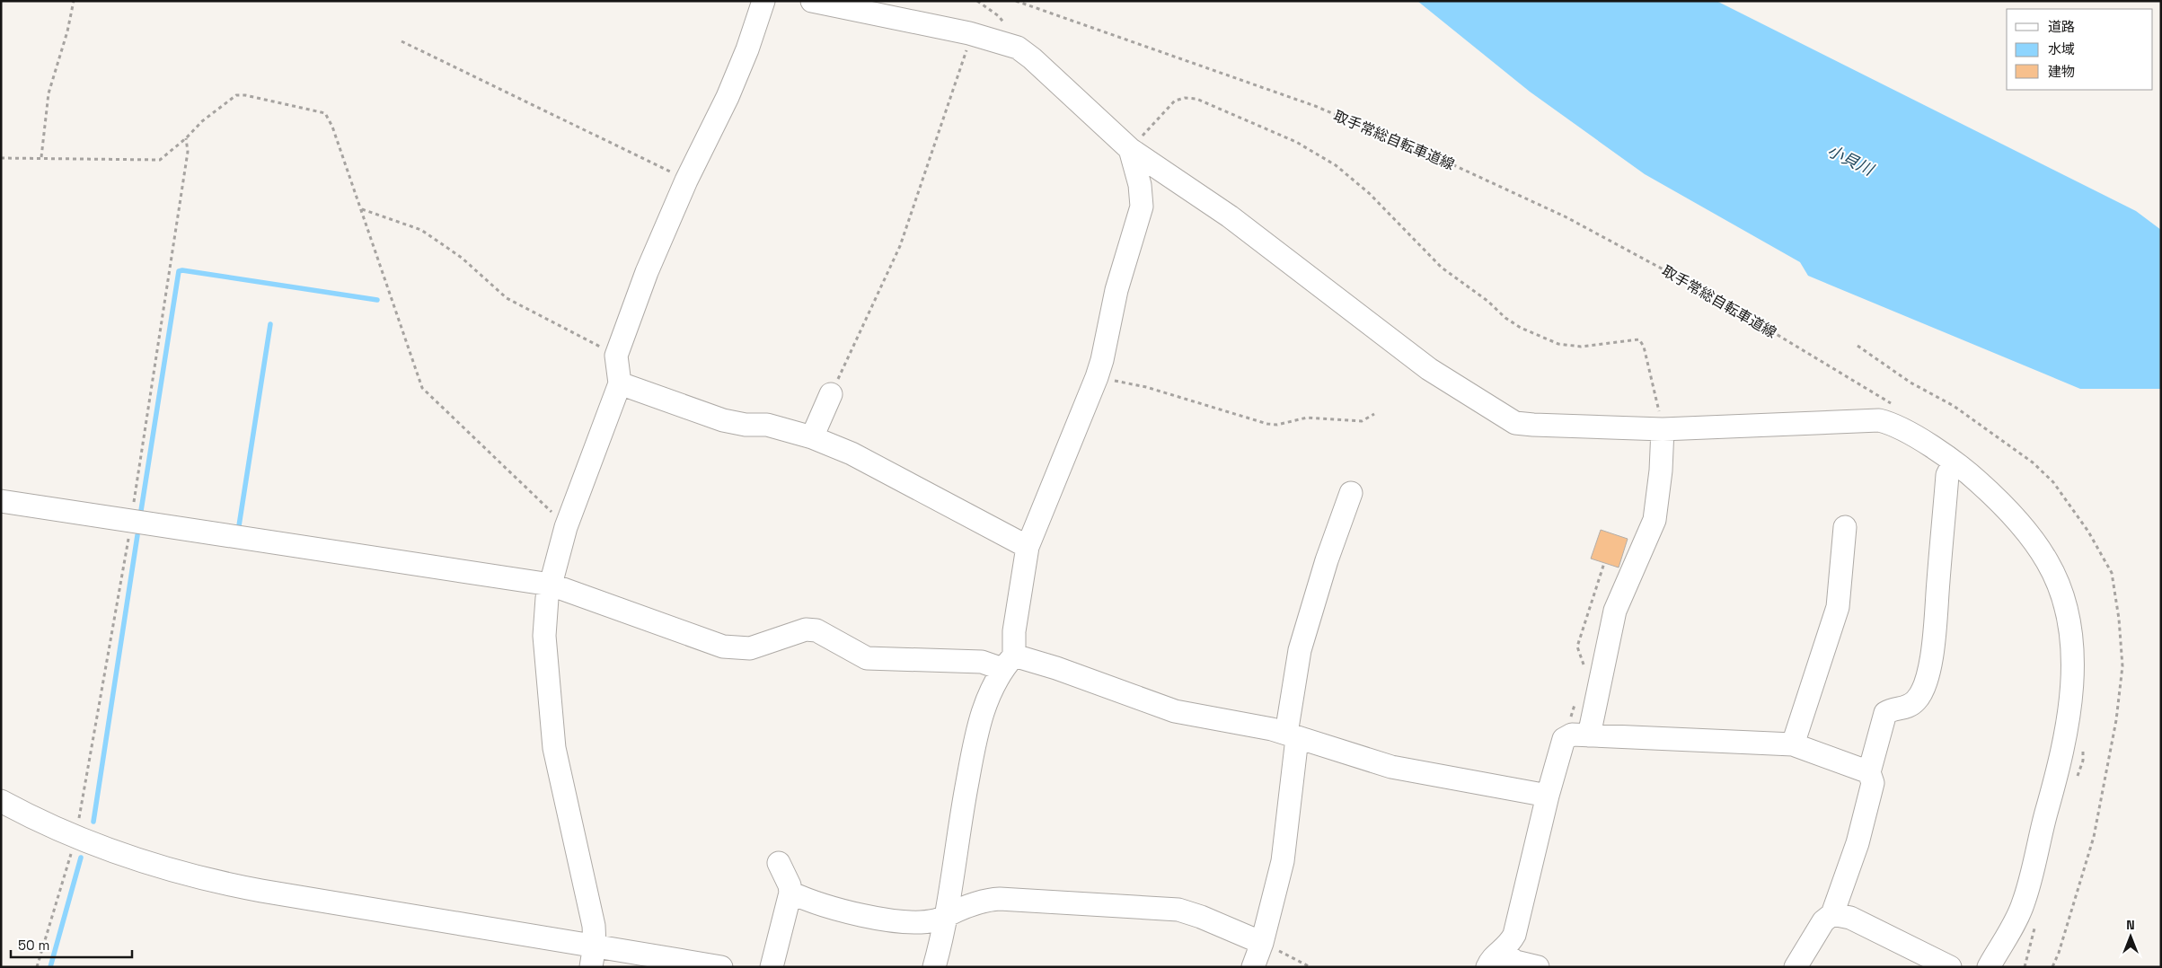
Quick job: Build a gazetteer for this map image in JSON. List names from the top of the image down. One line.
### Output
{"streets":{"path":["取手常総自転車道線"]},"water":["小貝川"],"legend":["道路","水域","建物"],"scale_bar":"50 m","north":"top"}
